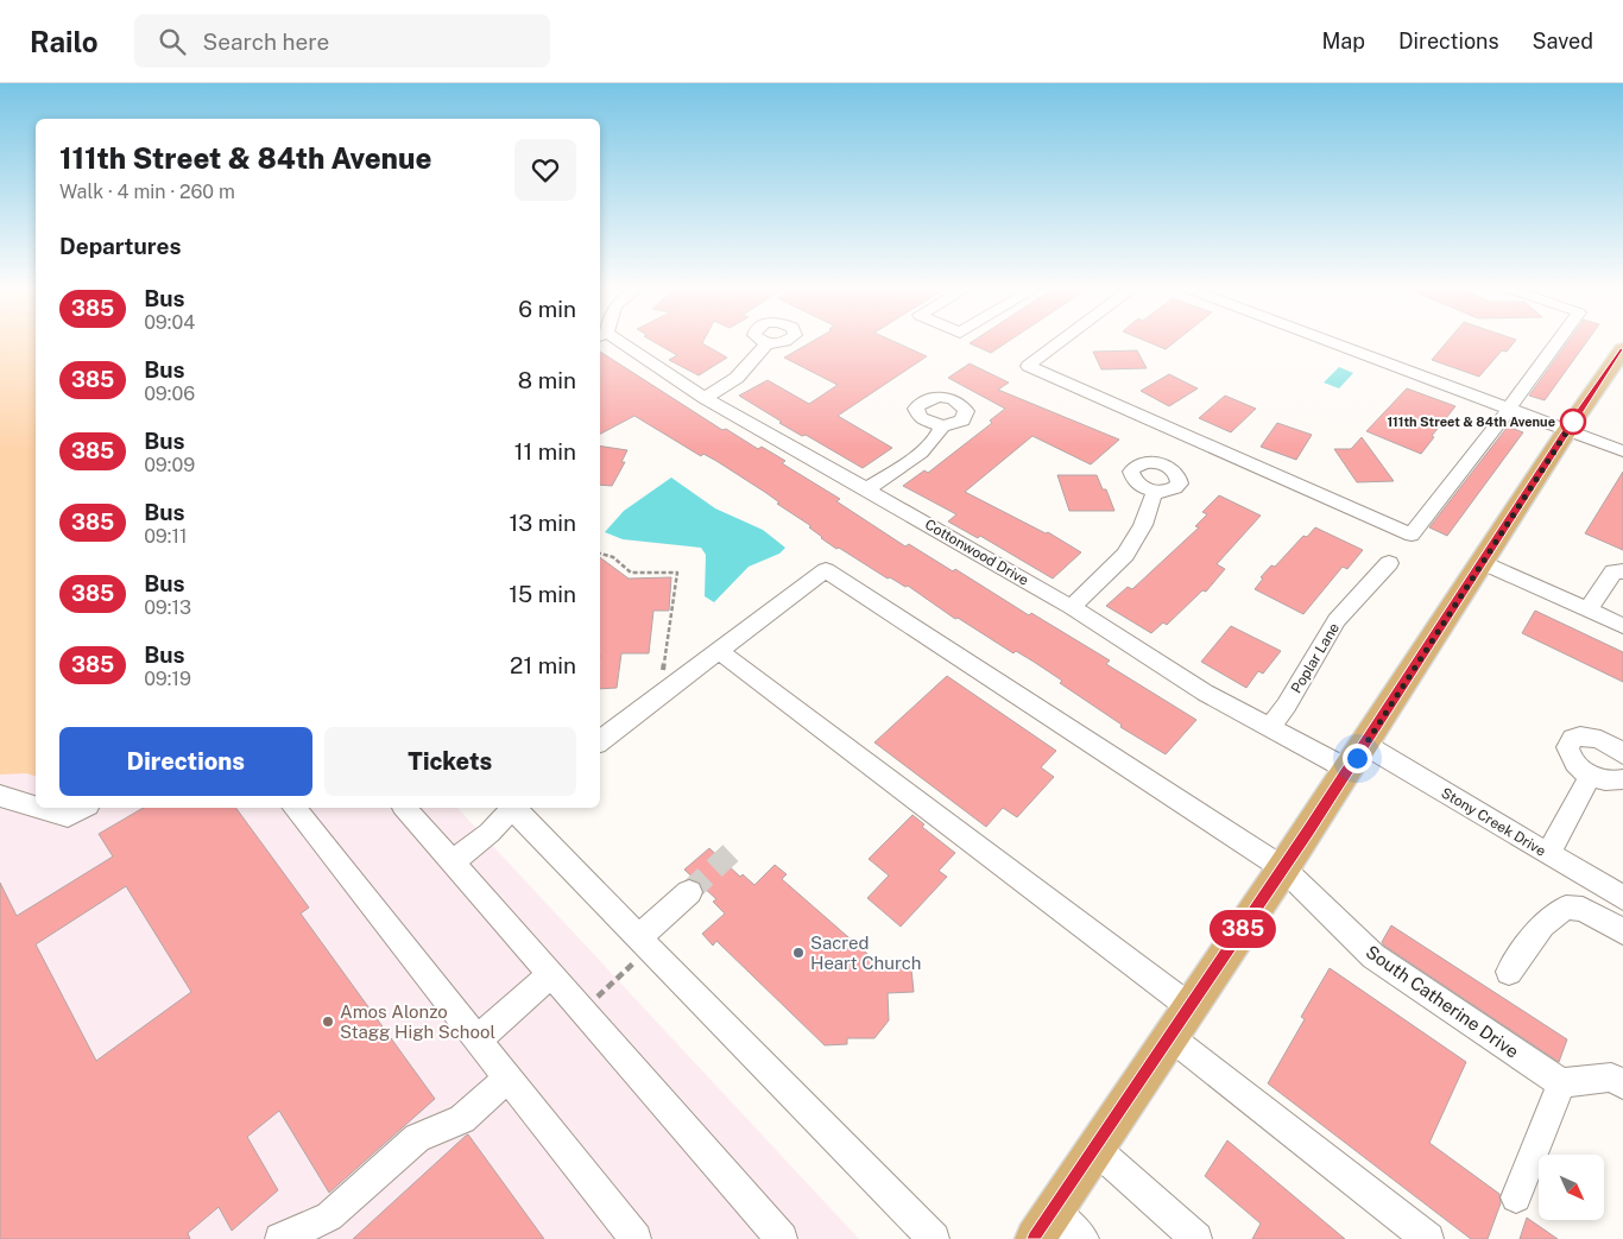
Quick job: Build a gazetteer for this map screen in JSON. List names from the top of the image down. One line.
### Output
{"streets":{"street":["Cottonwood Drive","Poplar Lane","Stony Creek Drive","South Catherine Drive"]},"crossings":[["Cottonwood Drive","Poplar Lane"]],"places":["111th Street & 84th Avenue","Sacred Heart Church","Amos Alonzo Stagg High School"],"lines":["bus line 385"],"north":"bottom right","page":{"header":"Railo","search":"Search here","nav":["Map","Directions","Saved"],"on_map":"385","heading":[["111th Street & 84th Avenue","Walk · 4 min · 260 m"],"Departures"],"list":[{"mark":"385","name":"Bus","note":"09:04","value":"6 min"},{"mark":"385","name":"Bus","note":"09:06","value":"8 min"},{"mark":"385","name":"Bus","note":"09:09","value":"11 min"},{"mark":"385","name":"Bus","note":"09:11","value":"13 min"},{"mark":"385","name":"Bus","note":"09:13","value":"15 min"},{"mark":"385","name":"Bus","note":"09:19","value":"21 min"}],"buttons":["Directions","Tickets"]}}
